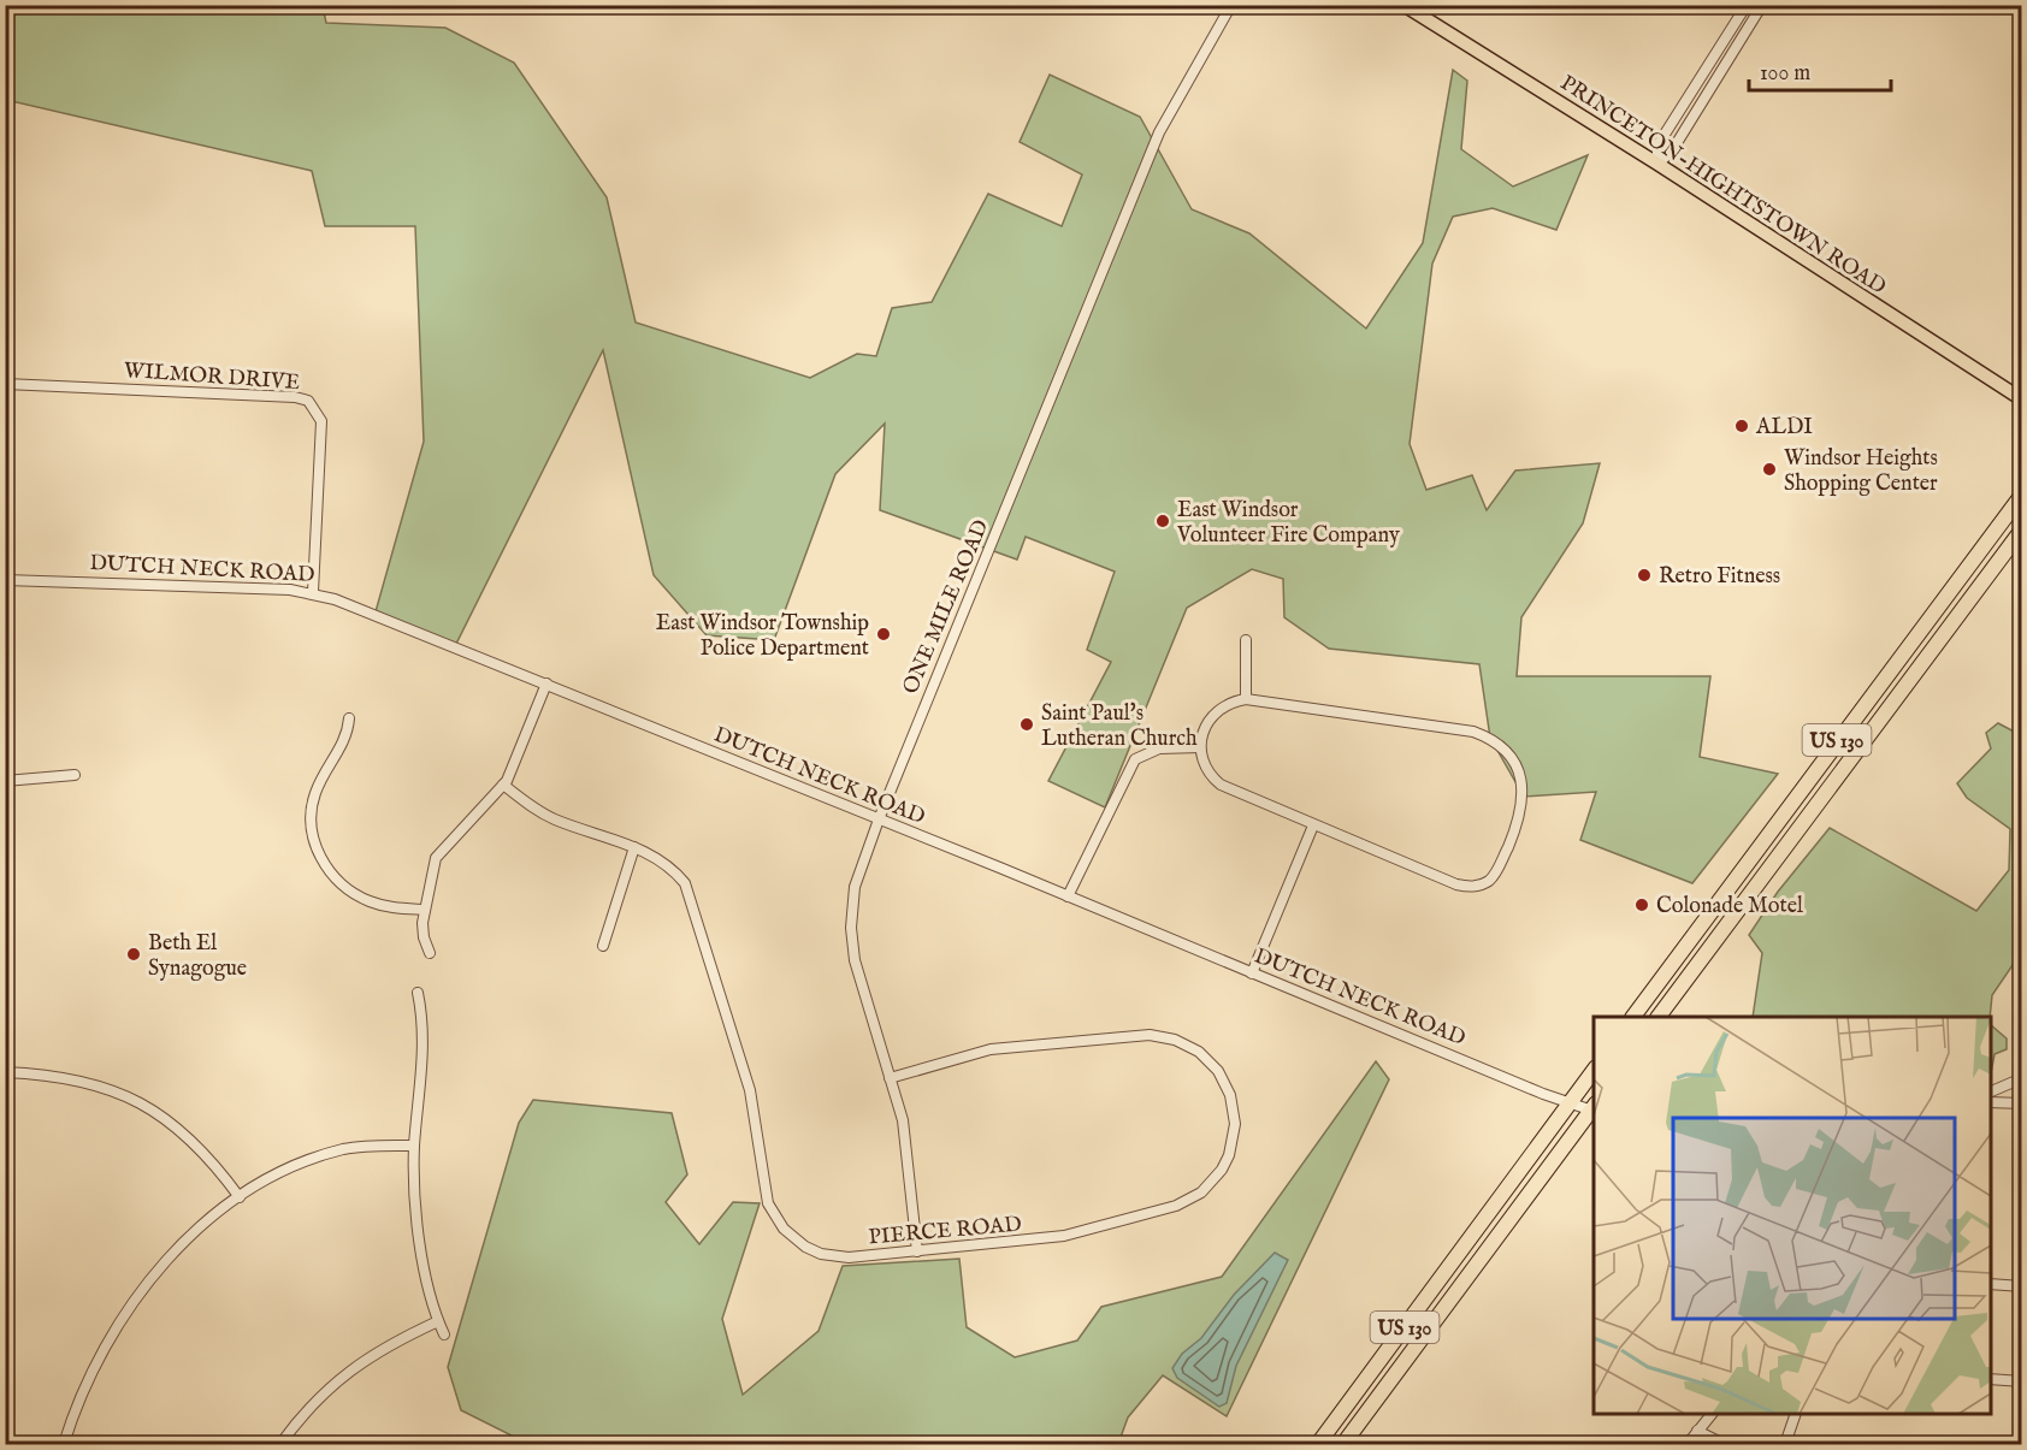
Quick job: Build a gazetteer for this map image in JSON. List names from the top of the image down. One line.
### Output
{"streets":{"highway":["US 130"],"main road":["PRINCETON-HIGHTSTOWN ROAD"],"street":["WILMOR DRIVE","DUTCH NECK ROAD","ONE MILE ROAD","PIERCE ROAD"]},"crossings":[["WILMOR DRIVE","DUTCH NECK ROAD"],["DUTCH NECK ROAD","ONE MILE ROAD"],["DUTCH NECK ROAD","US 130"],["ONE MILE ROAD","PIERCE ROAD"]],"places":["ALDI","Windsor Heights Shopping Center","East Windsor Volunteer Fire Company","Retro Fitness","East Windsor Township Police Department","Saint Paul's Lutheran Church","Colonade Motel","Beth El Synagogue"],"scale_bar":"100 m"}
